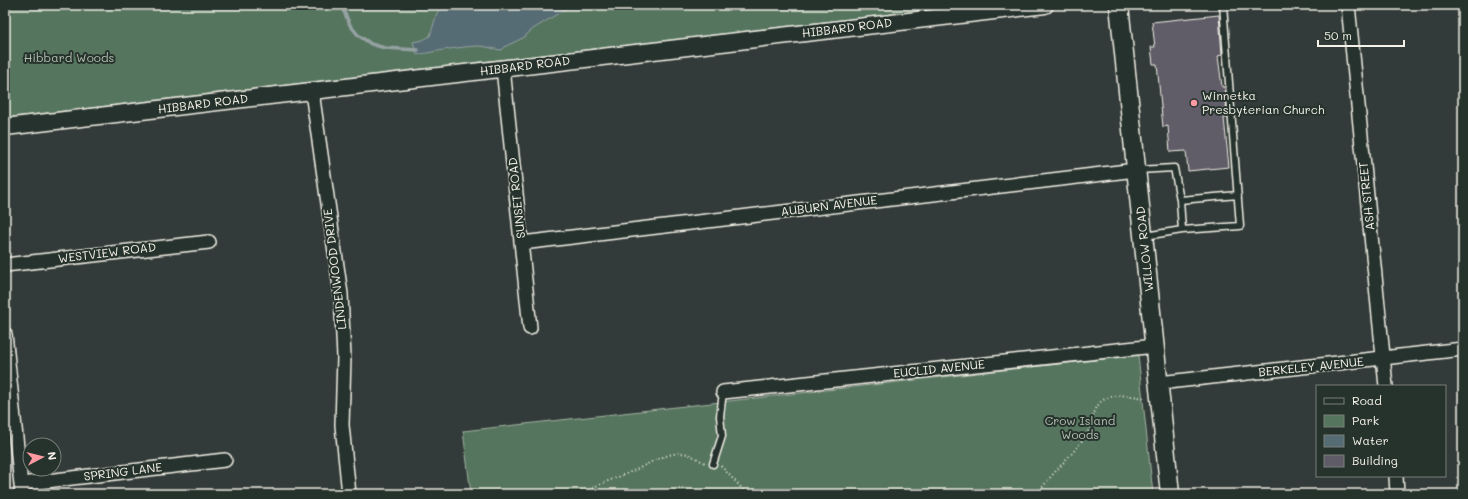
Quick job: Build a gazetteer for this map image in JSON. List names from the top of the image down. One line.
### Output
{"streets":{"main road":["WILLOW ROAD"],"street":["HIBBARD ROAD","ASH STREET","SUNSET ROAD","AUBURN AVENUE","WESTVIEW ROAD","LINDENWOOD DRIVE","BERKELEY AVENUE","EUCLID AVENUE","SPRING LANE"]},"crossings":[["HIBBARD ROAD","SUNSET ROAD"],["HIBBARD ROAD","LINDENWOOD DRIVE"],["ASH STREET","BERKELEY AVENUE"],["SUNSET ROAD","AUBURN AVENUE"],["AUBURN AVENUE","WILLOW ROAD"],["WILLOW ROAD","BERKELEY AVENUE"],["WILLOW ROAD","EUCLID AVENUE"]],"parks":["Hibbard Woods","Crow Island Woods"],"places":["Winnetka Presbyterian Church"],"legend":["Road","Park","Water","Building"],"scale_bar":"50 m","north":"right"}
